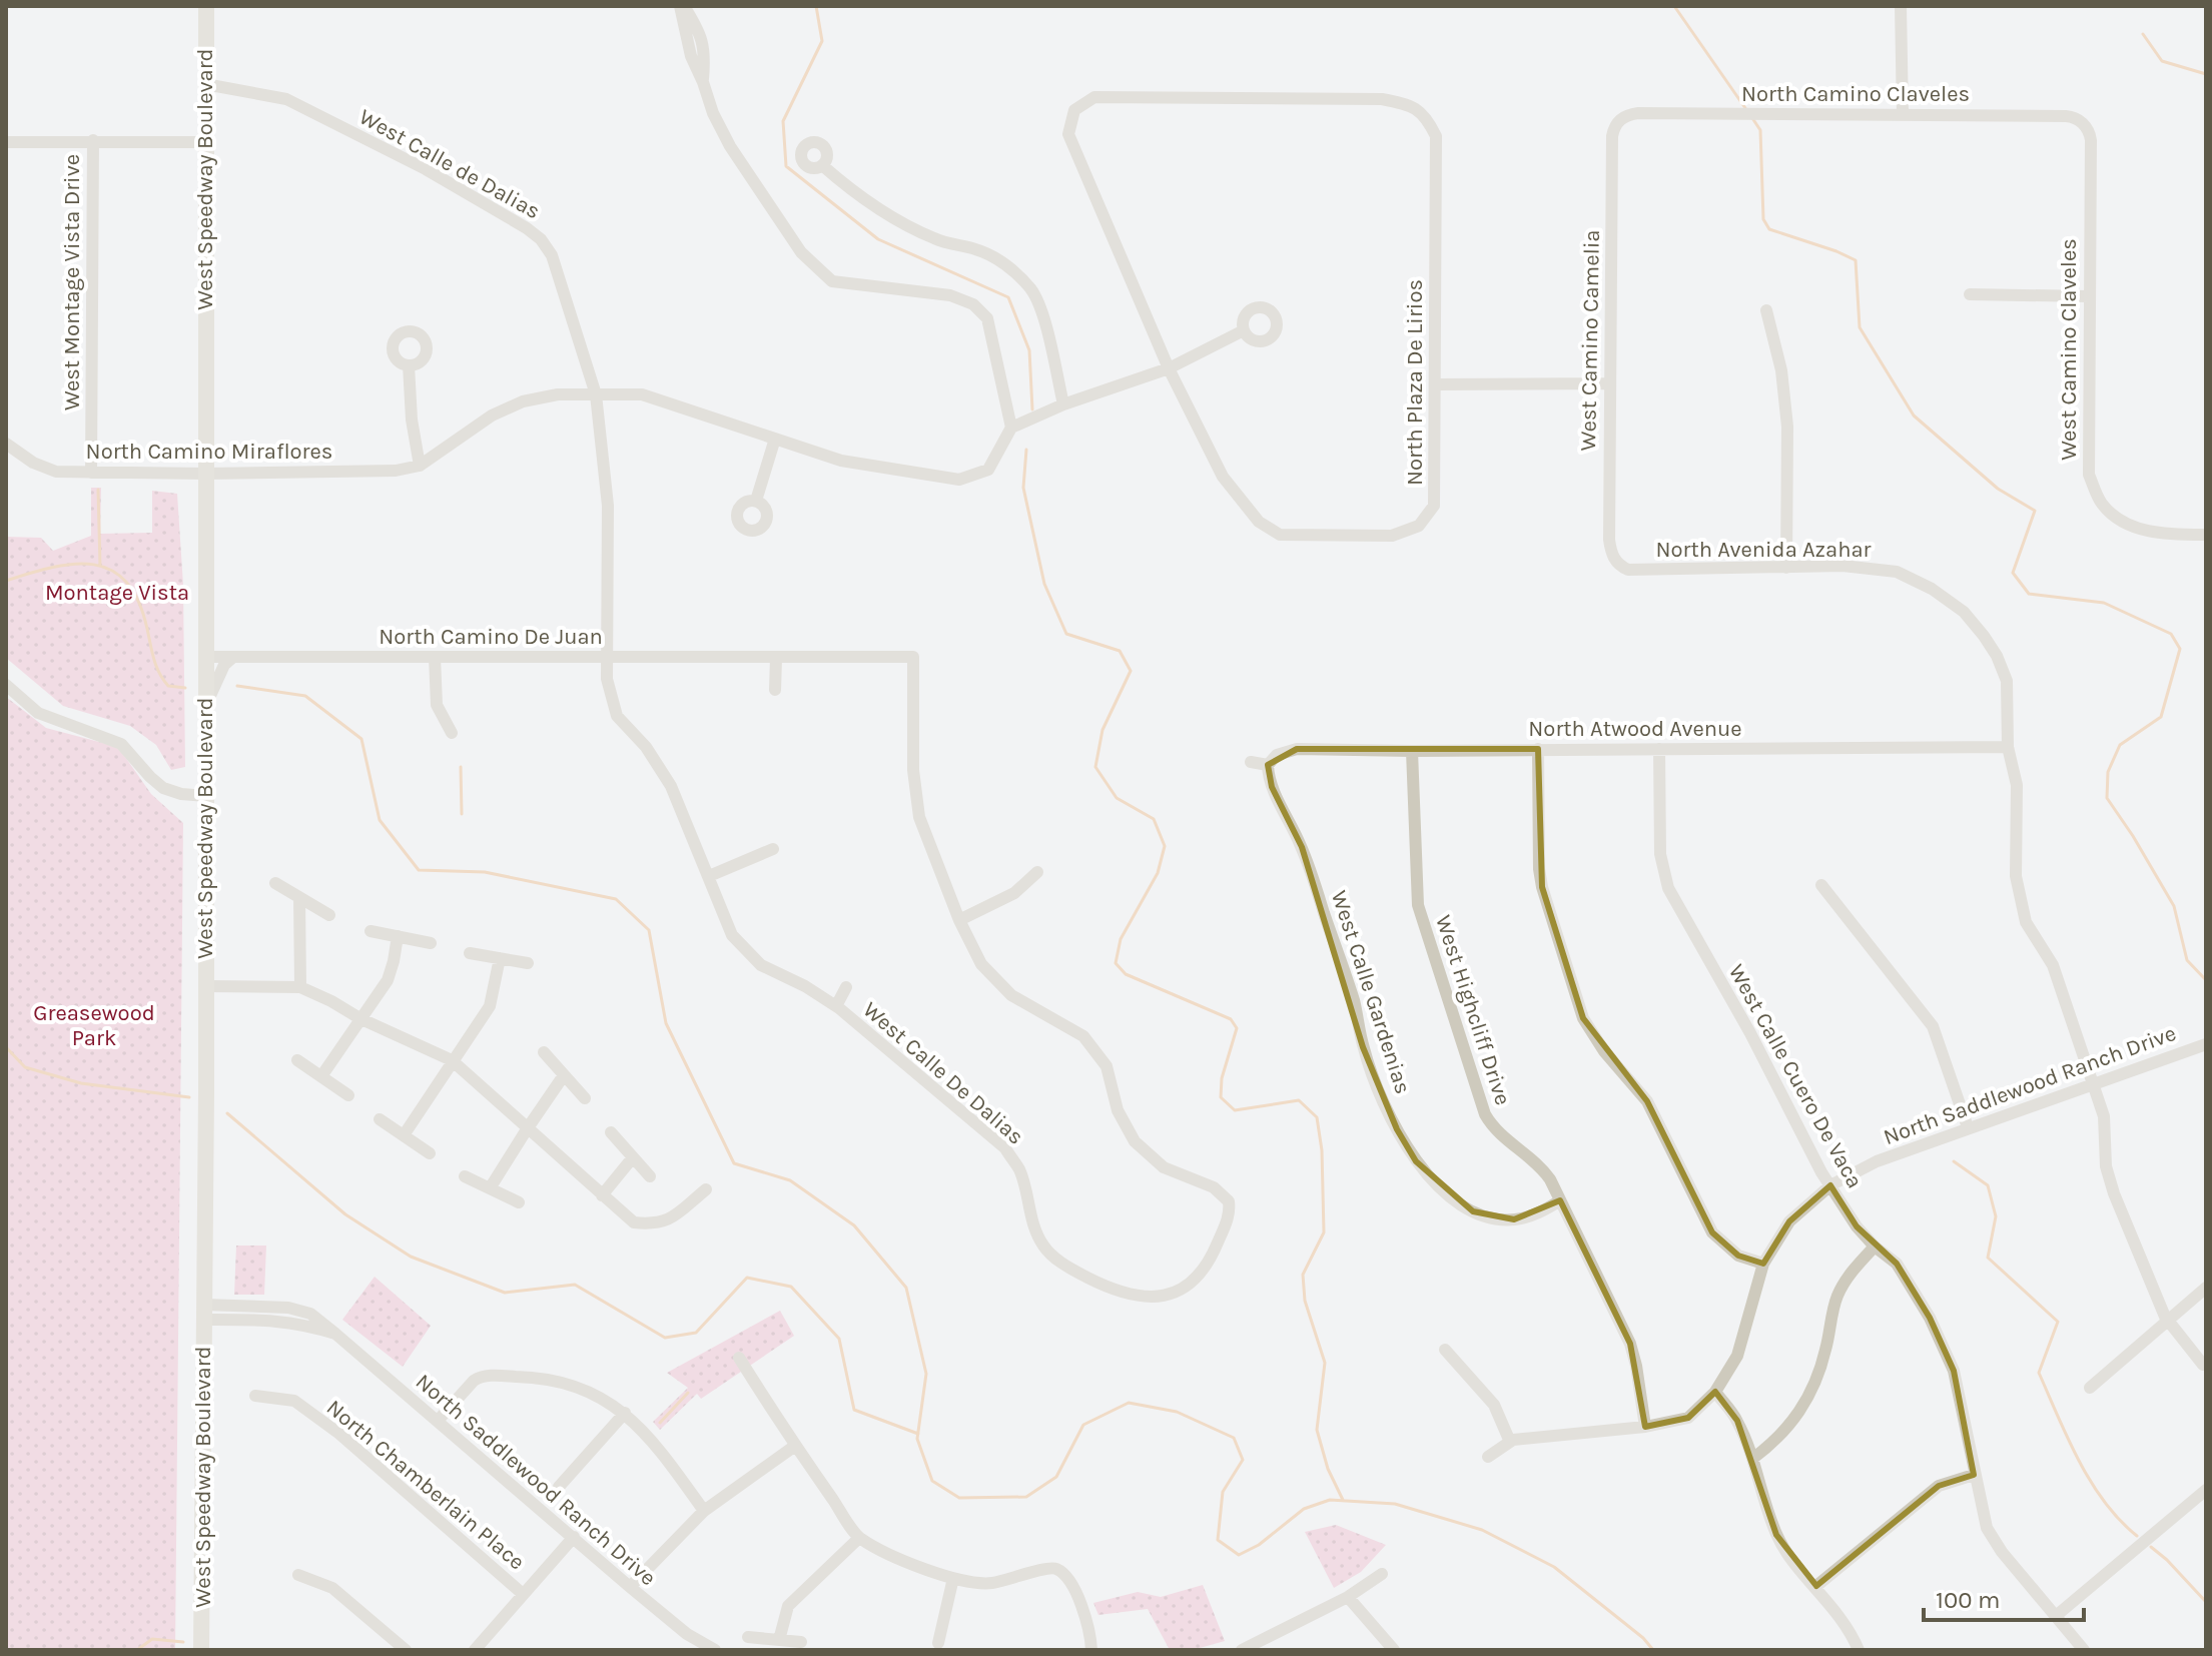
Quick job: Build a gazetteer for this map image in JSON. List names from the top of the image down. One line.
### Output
{"streets":{"main road":["West Speedway Boulevard"],"street":["North Camino Claveles","West Calle de Dalias","West Montage Vista Drive","West Camino Camelia","West Camino Claveles","North Plaza De Lirios","North Camino Miraflores","North Avenida Azahar","North Camino De Juan","North Atwood Avenue","West Calle Gardenias","West Highcliff Drive","West Calle De Dalias","West Calle Cuero De Vaca","North Saddlewood Ranch Drive","North Chamberlain Place"]},"crossings":[["North Camino Claveles","West Camino Camelia"],["North Camino Claveles","West Camino Claveles"],["West Calle de Dalias","West Speedway Boulevard"],["West Calle de Dalias","North Camino Miraflores"],["West Calle de Dalias","North Camino De Juan"],["West Calle de Dalias","West Calle De Dalias"],["West Speedway Boulevard","North Camino Miraflores"],["West Speedway Boulevard","North Camino De Juan"],["West Speedway Boulevard","North Saddlewood Ranch Drive"],["West Montage Vista Drive","North Camino Miraflores"],["West Camino Camelia","North Avenida Azahar"],["North Avenida Azahar","North Atwood Avenue"],["North Camino De Juan","West Calle De Dalias"],["North Atwood Avenue","West Calle Gardenias"],["North Atwood Avenue","West Highcliff Drive"],["North Atwood Avenue","West Calle Cuero De Vaca"],["West Calle Gardenias","West Highcliff Drive"],["West Highcliff Drive","North Saddlewood Ranch Drive"],["West Calle Cuero De Vaca","North Saddlewood Ranch Drive"]],"parks":["Montage Vista","Greasewood Park"],"scale_bar":"100 m"}
